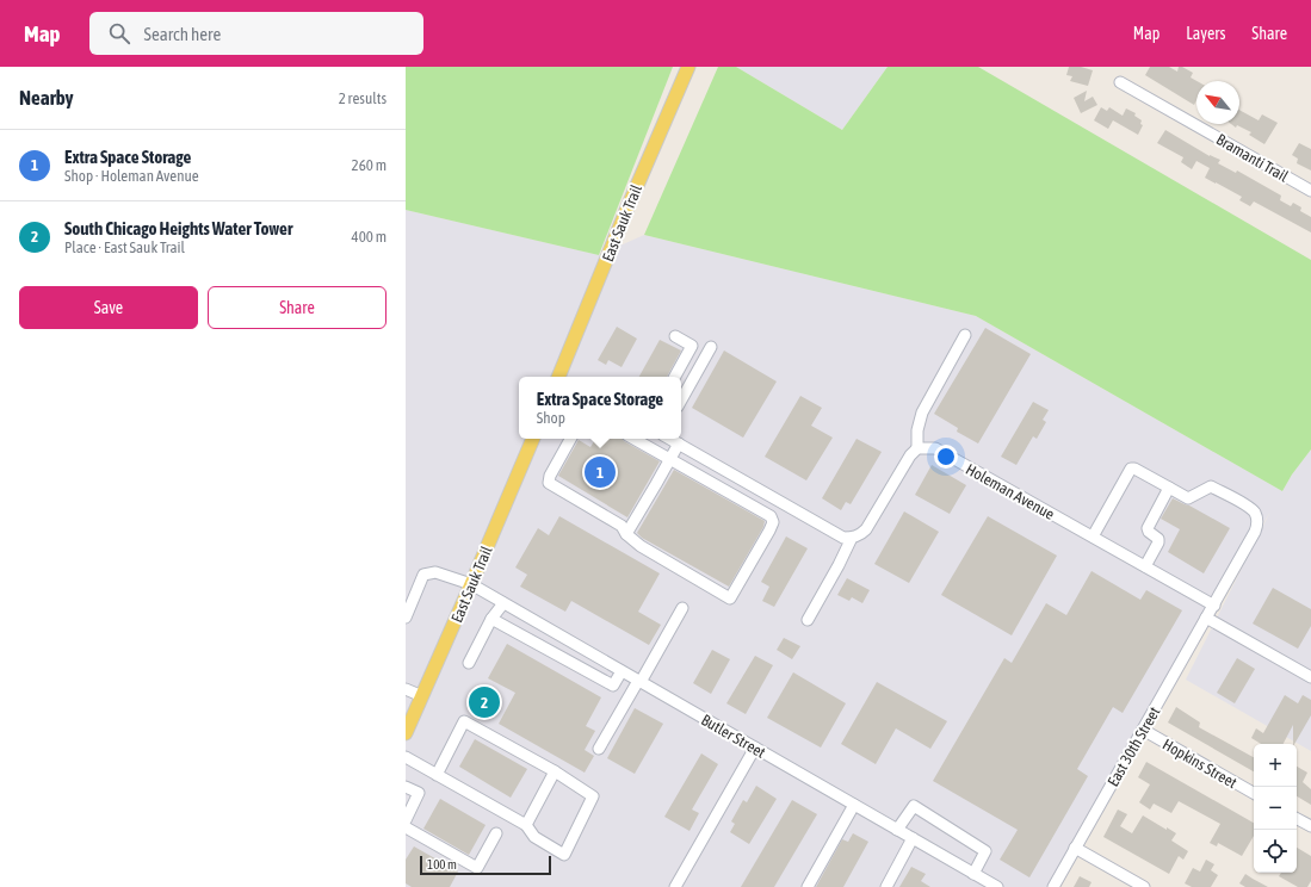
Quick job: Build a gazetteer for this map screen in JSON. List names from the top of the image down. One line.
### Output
{"streets":{"main road":["East Sauk Trail"],"street":["Bramanti Trail","Holeman Avenue","Butler Street","East 30th Street","Hopkins Street"]},"crossings":[["East Sauk Trail","Butler Street"],["Holeman Avenue","East 30th Street"],["East 30th Street","Hopkins Street"]],"scale_bar":"100 m","north":"top left","page":{"header":"Map","search":"Search here","nav":["Map","Layers","Share"],"heading":["Nearby","2 results"],"list":[{"mark":"1","name":"Extra Space Storage","note":"Shop · Holeman Avenue","value":"260 m"},{"mark":"2","name":"South Chicago Heights Water Tower","note":"Place · East Sauk Trail","value":"400 m"}],"buttons":["Save","Share"],"popup":["Extra Space Storage","Shop"],"pins":["1","2"],"map_buttons":["+","−"],"scale":"100 m"}}
